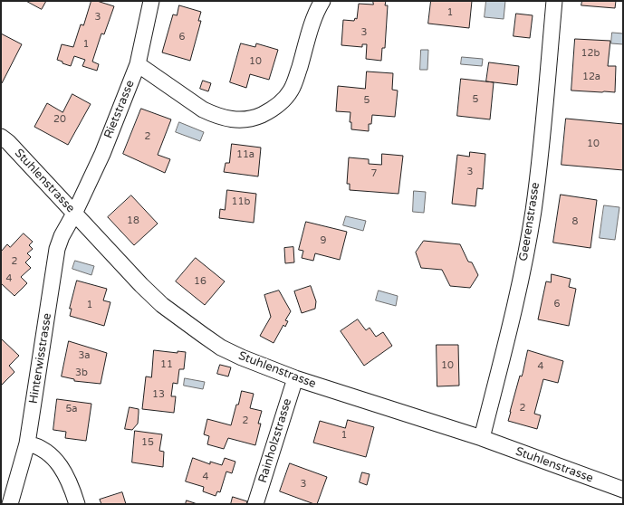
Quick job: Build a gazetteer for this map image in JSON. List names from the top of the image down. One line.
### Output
{"streets":{"street":["Rietstrasse","Stuhlenstrasse","Geerenstrasse","Hinterwisstrasse","Rainholzstrasse"]},"crossings":[["Rietstrasse","Stuhlenstrasse"],["Rietstrasse","Hinterwisstrasse"],["Stuhlenstrasse","Geerenstrasse"],["Stuhlenstrasse","Hinterwisstrasse"],["Stuhlenstrasse","Rainholzstrasse"]],"house_numbers":["1","3","3","6","1","12b","10","12a","5","5","20","2","10","11a","3","7","11b","18","8","9","2","4","16","6","1","3a","11","10","4","3b","13","2","5a","2","1","15","4","3"]}
